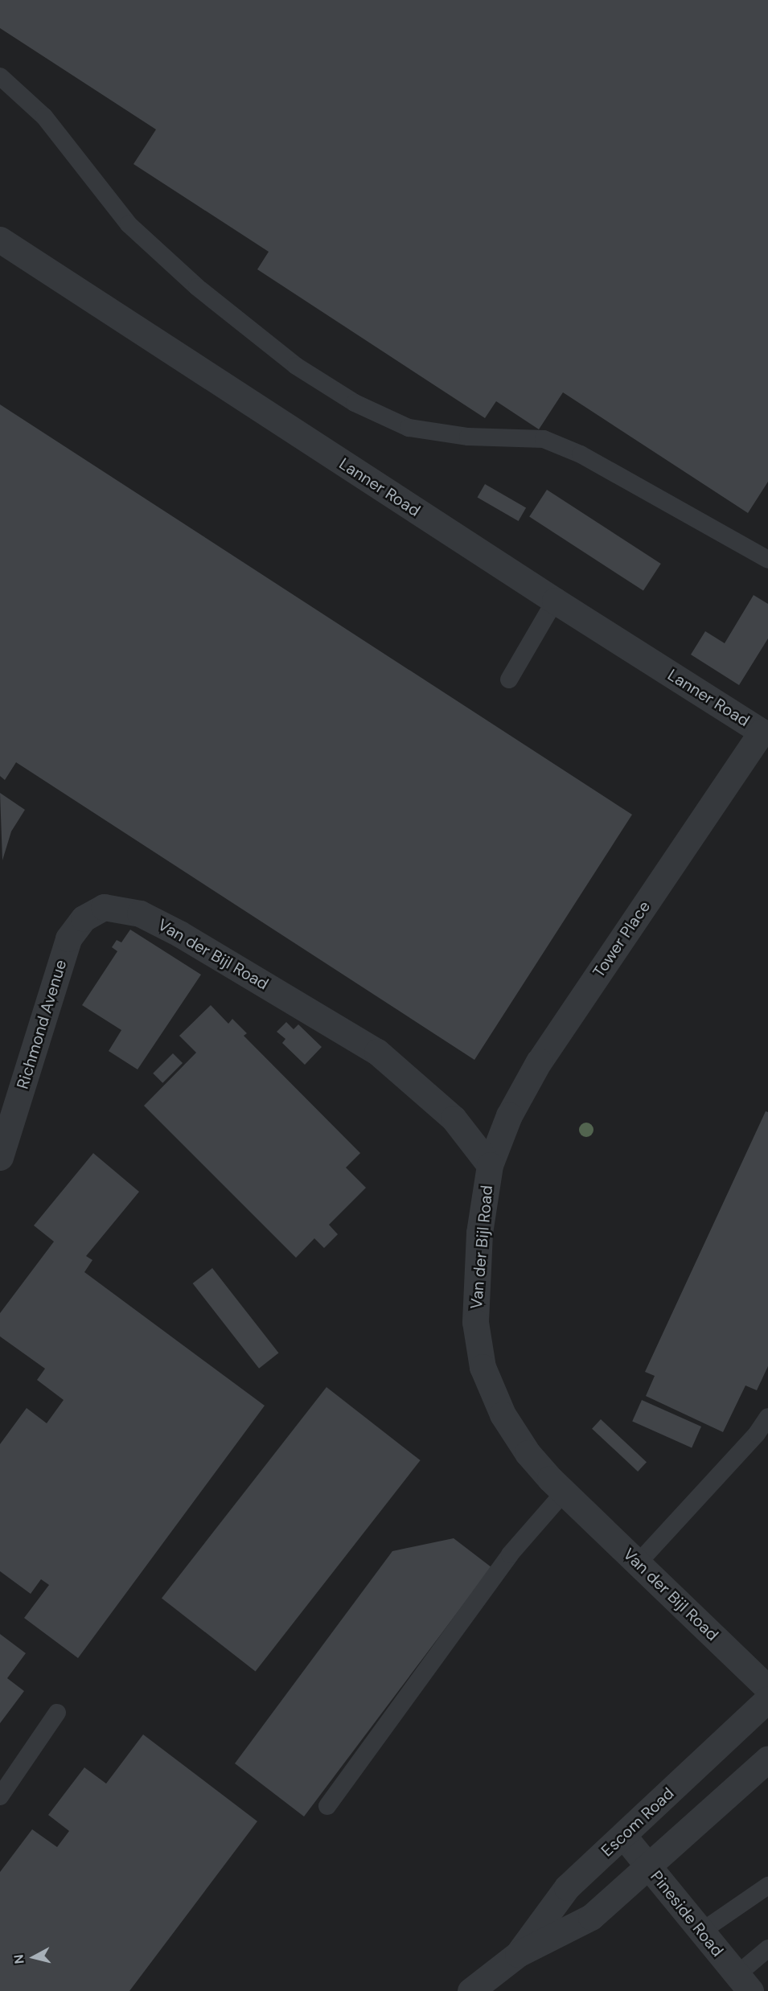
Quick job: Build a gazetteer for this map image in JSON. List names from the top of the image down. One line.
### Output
{"streets":{"street":["Lanner Road","Tower Place","Van der Bijl Road","Richmond Avenue","Escom Road","Pineside Road"]},"crossings":[["Lanner Road","Tower Place"],["Tower Place","Van der Bijl Road"],["Van der Bijl Road","Richmond Avenue"],["Escom Road","Pineside Road"]],"north":"left"}
